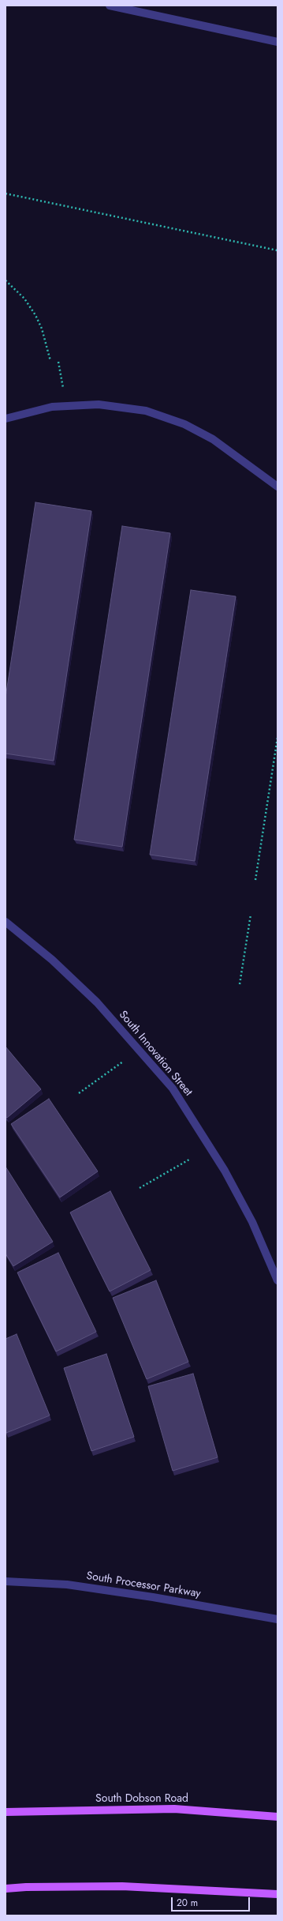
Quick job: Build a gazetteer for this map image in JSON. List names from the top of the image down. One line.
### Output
{"streets":{"main road":["South Dobson Road"],"street":["South Innovation Street","South Processor Parkway"]},"scale_bar":"20 m"}
